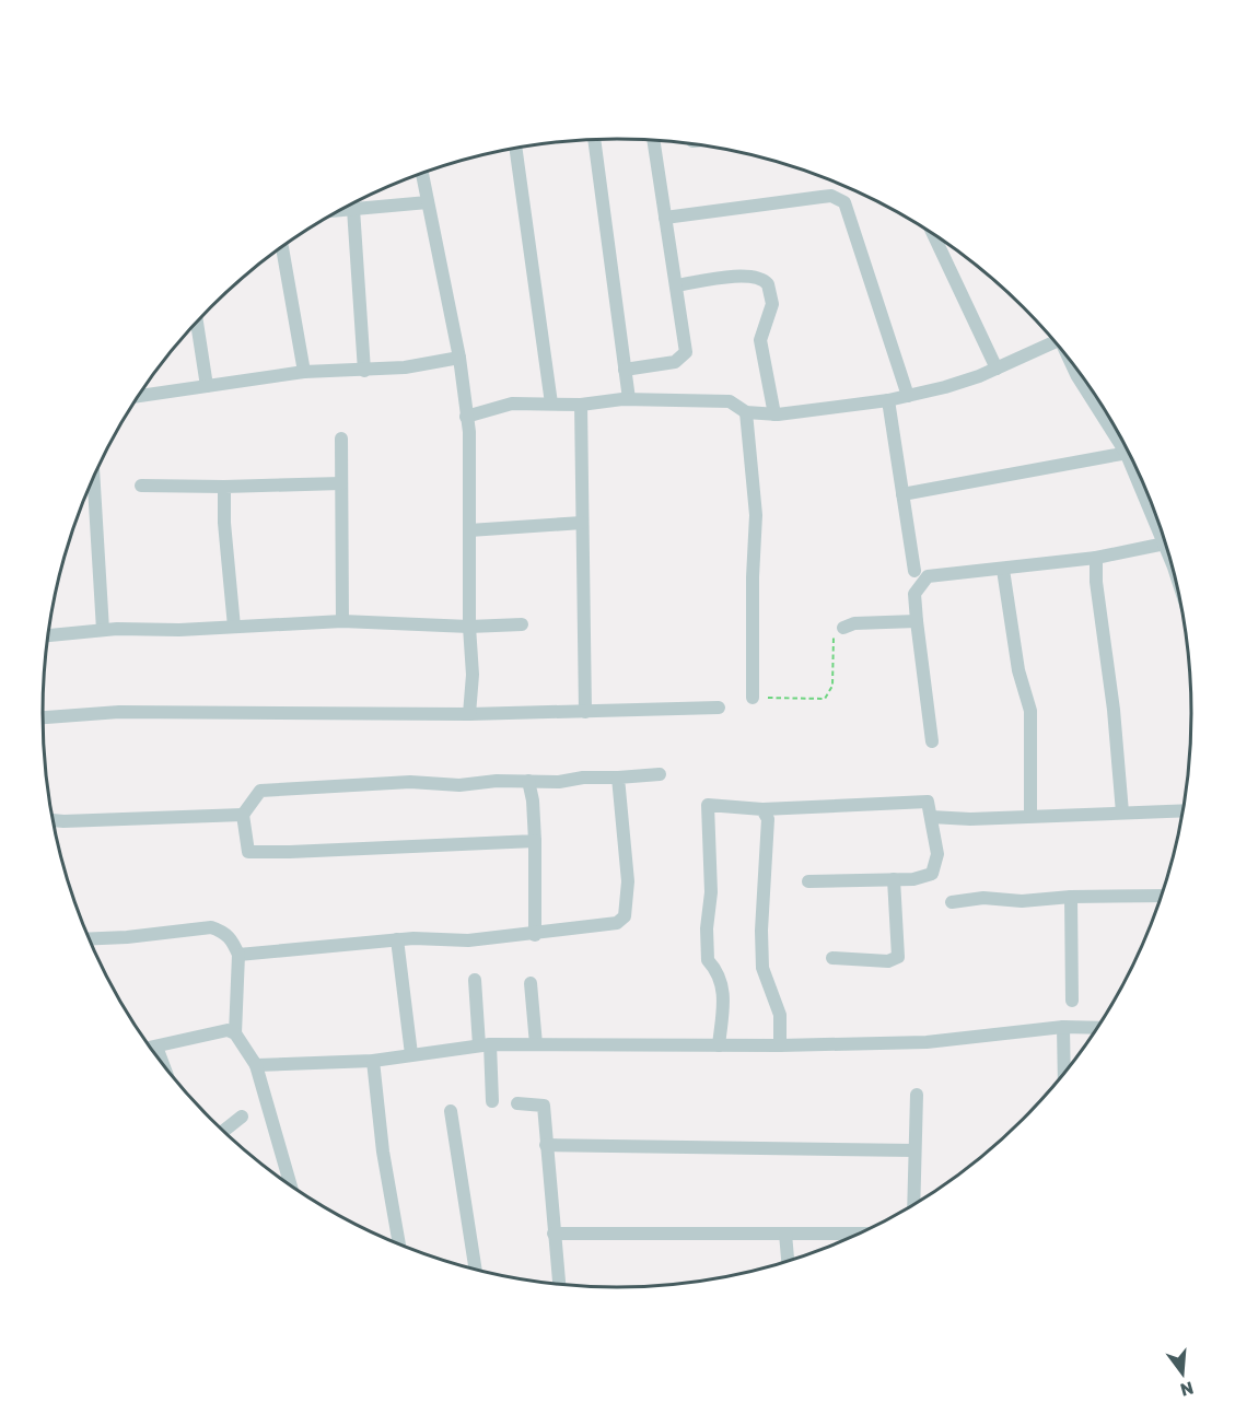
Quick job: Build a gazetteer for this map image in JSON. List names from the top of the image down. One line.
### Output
{"north":"bottom"}
